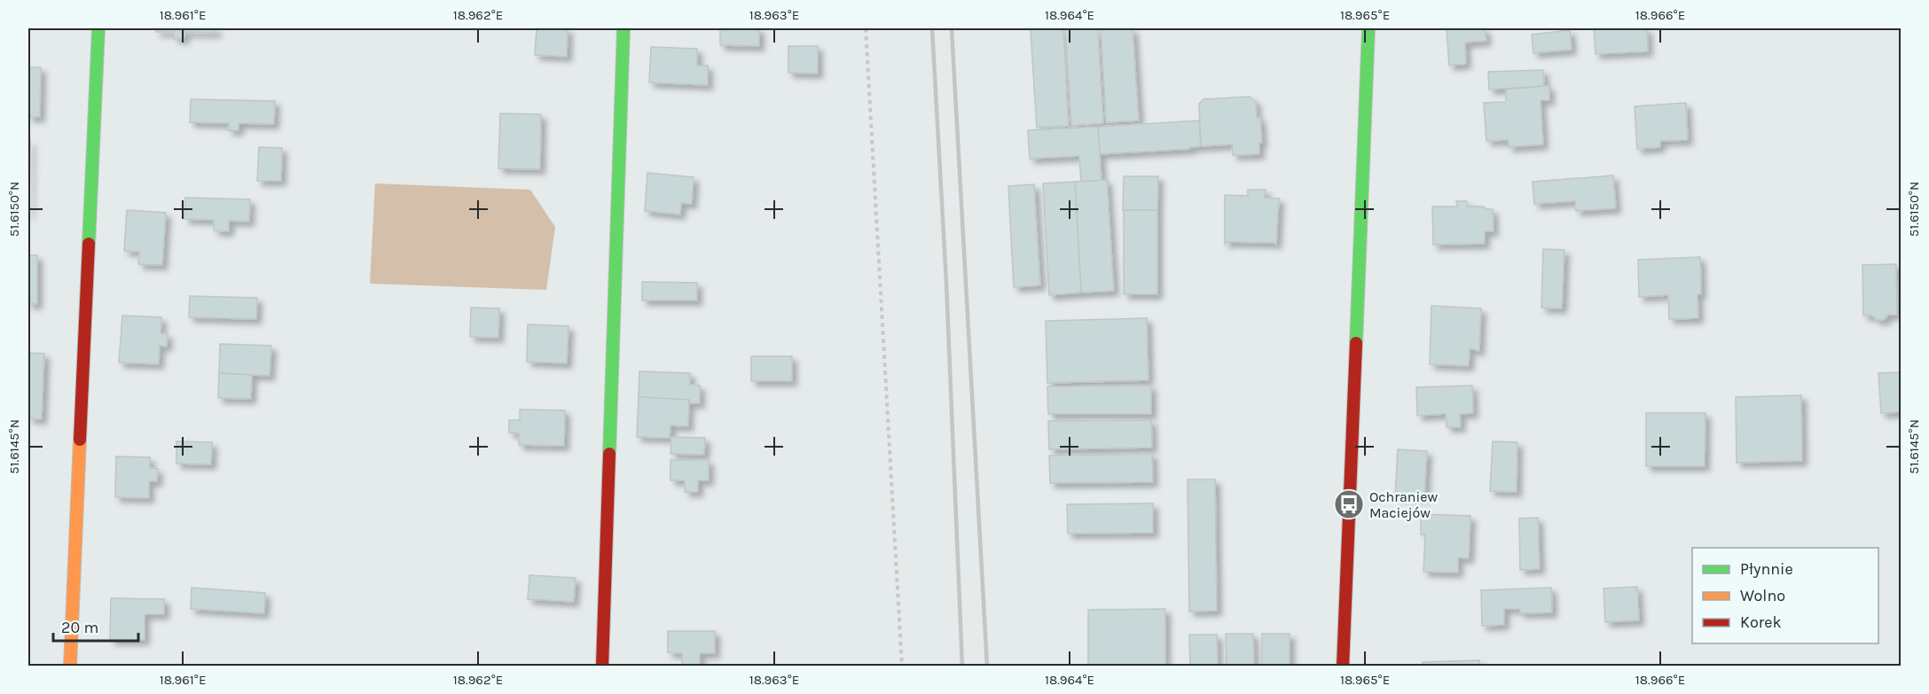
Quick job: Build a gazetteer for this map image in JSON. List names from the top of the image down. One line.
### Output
{"places":{"bus stop":["Ochraniew Maciejów"]},"legend":["Płynnie","Wolno","Korek"],"scale_bar":"20 m","coordinates":["18.961°E","18.962°E","18.963°E","18.964°E","18.965°E","18.966°E","51.6150°N","51.6145°N"]}
